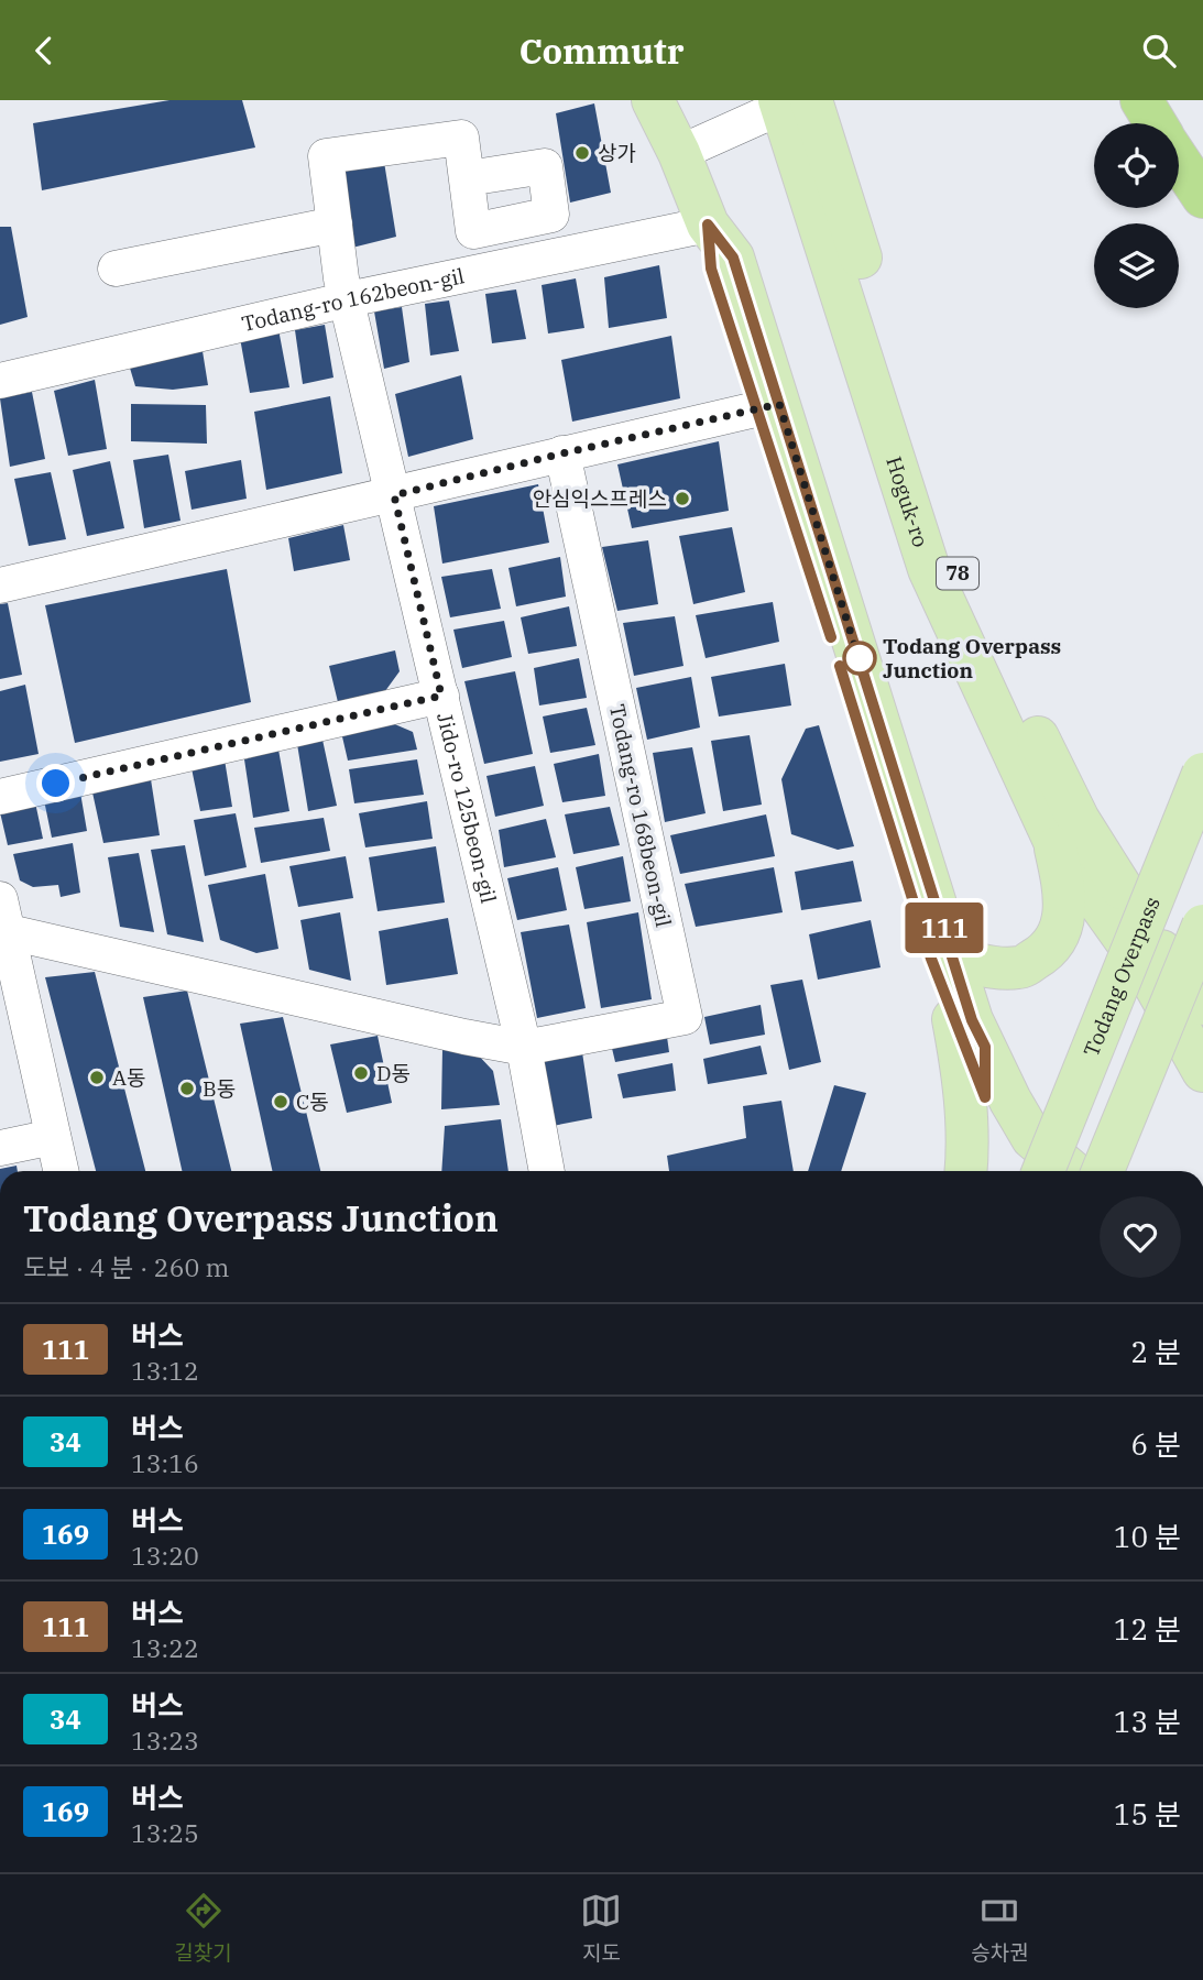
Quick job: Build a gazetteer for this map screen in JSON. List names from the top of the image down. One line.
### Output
{"streets":{"main road":["Hoguk-ro","78","Todang Overpass"],"street":["Todang-ro 162beon-gil","Jido-ro 125beon-gil","Todang-ro 168beon-gil"]},"crossings":[["Todang-ro 162beon-gil","Jido-ro 125beon-gil"],["Jido-ro 125beon-gil","Todang-ro 168beon-gil"]],"places":["상가","안심익스프레스","Todang Overpass Junction","D동","A동","B동","C동"],"lines":["bus line 111"],"page":{"header":"Commutr","on_map":"111","heading":["Todang Overpass Junction","도보 · 4 분 · 260 m"],"list":[{"mark":"111","name":"버스","note":"13:12","value":"2 분"},{"mark":"34","name":"버스","note":"13:16","value":"6 분"},{"mark":"169","name":"버스","note":"13:20","value":"10 분"},{"mark":"111","name":"버스","note":"13:22","value":"12 분"},{"mark":"34","name":"버스","note":"13:23","value":"13 분"},{"mark":"169","name":"버스","note":"13:25","value":"15 분"}],"tabs":["길찾기","지도","승차권"]}}
